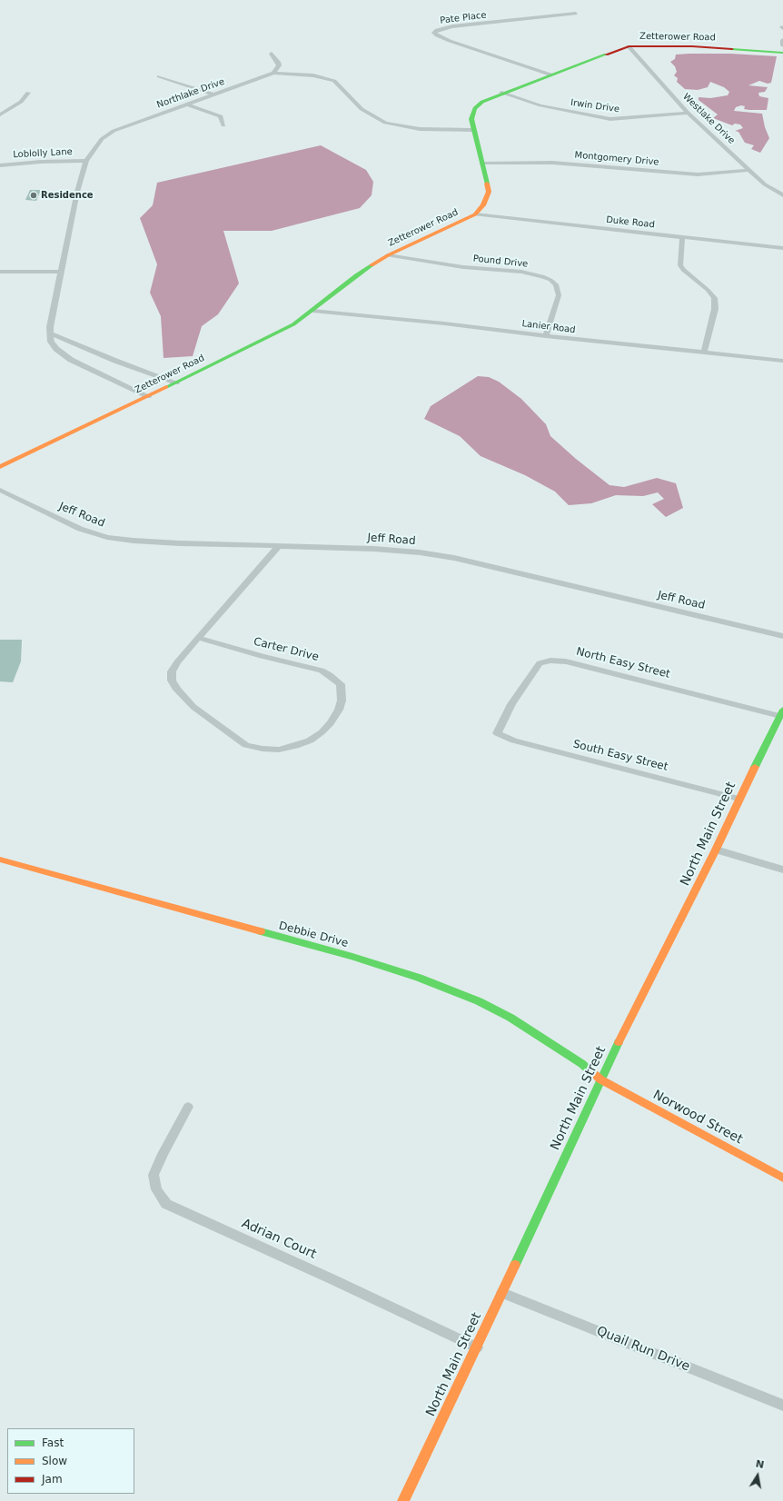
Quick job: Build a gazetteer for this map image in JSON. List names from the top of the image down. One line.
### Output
{"streets":{"street":["Pate Place","Zetterower Road","Northlake Drive","Irwin Drive","Westlake Drive","Loblolly Lane","Montgomery Drive","Duke Road","Pound Drive","Lanier Road","Jeff Road","Carter Drive","North Easy Street","South Easy Street","North Main Street","Debbie Drive","Norwood Street","Adrian Court","Quail Run Drive"]},"crossings":[["Pate Place","Zetterower Road"],["Zetterower Road","Northlake Drive"],["Zetterower Road","Irwin Drive"],["Zetterower Road","Westlake Drive"],["Zetterower Road","Montgomery Drive"],["Zetterower Road","Duke Road"],["Zetterower Road","Pound Drive"],["Zetterower Road","Lanier Road"],["Northlake Drive","Loblolly Lane"],["Irwin Drive","Westlake Drive"],["Westlake Drive","Montgomery Drive"],["Pound Drive","Lanier Road"],["Jeff Road","Carter Drive"],["North Easy Street","South Easy Street"],["North Easy Street","North Main Street"],["South Easy Street","North Main Street"],["North Main Street","Debbie Drive"],["North Main Street","Norwood Street"],["North Main Street","Adrian Court"],["North Main Street","Quail Run Drive"],["Debbie Drive","Norwood Street"]],"places":["Residence"],"legend":["Fast","Slow","Jam"],"north":"top"}
